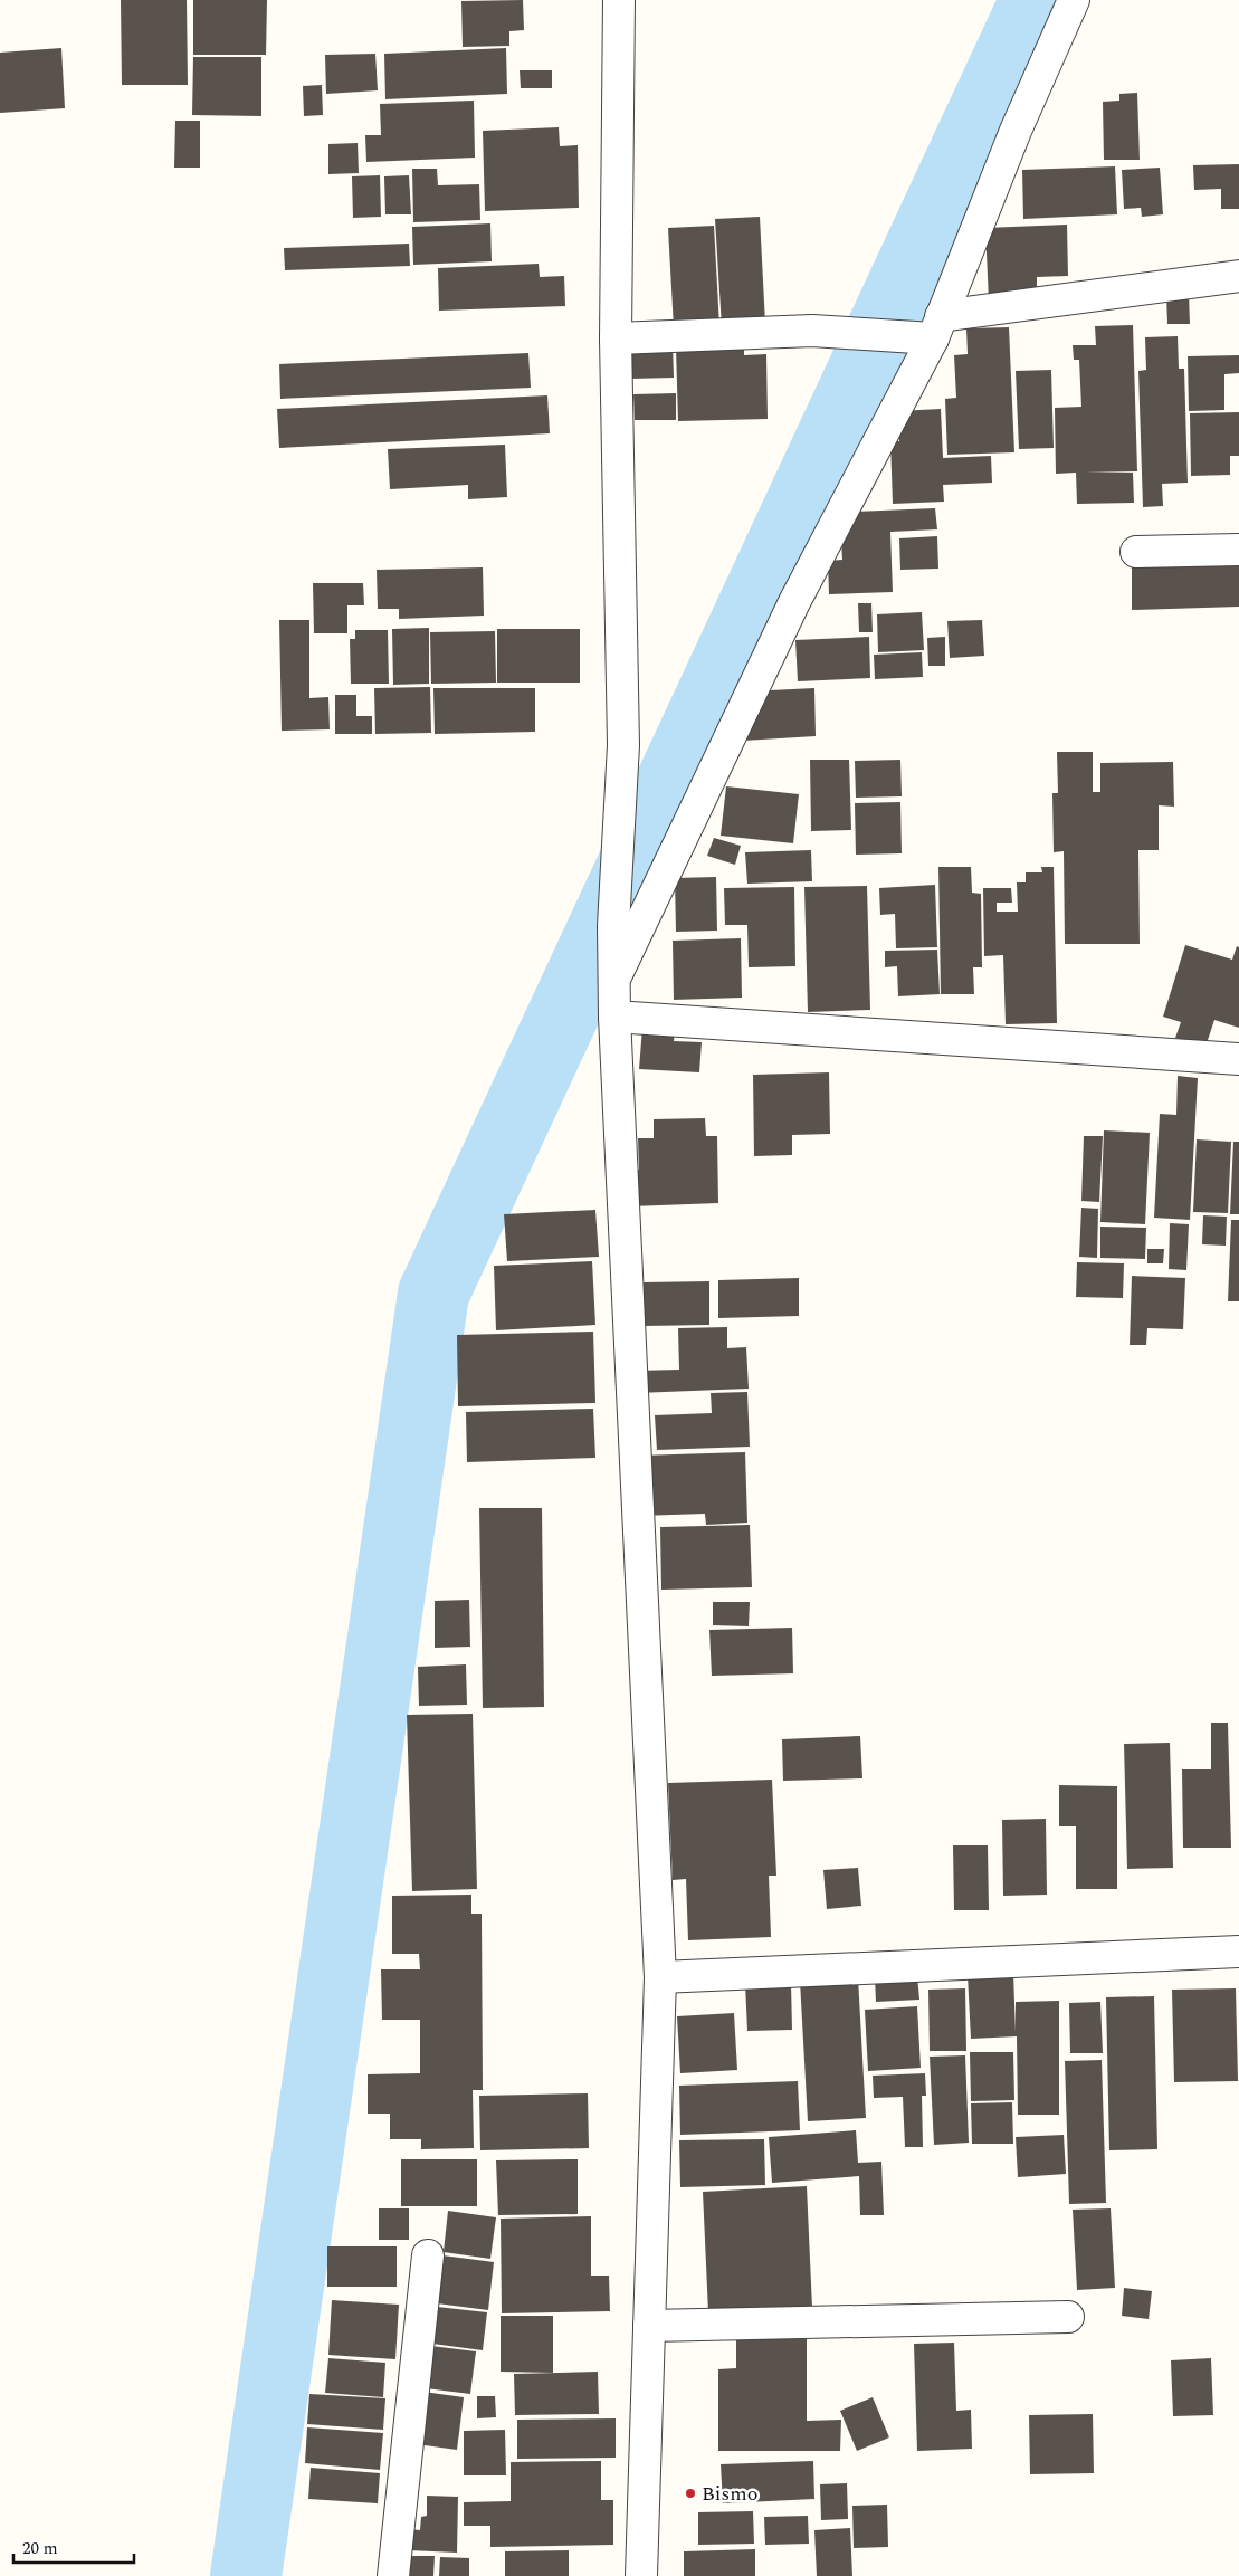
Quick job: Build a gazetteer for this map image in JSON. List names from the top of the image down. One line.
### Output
{"places":["Bismo"],"scale_bar":"20 m"}
